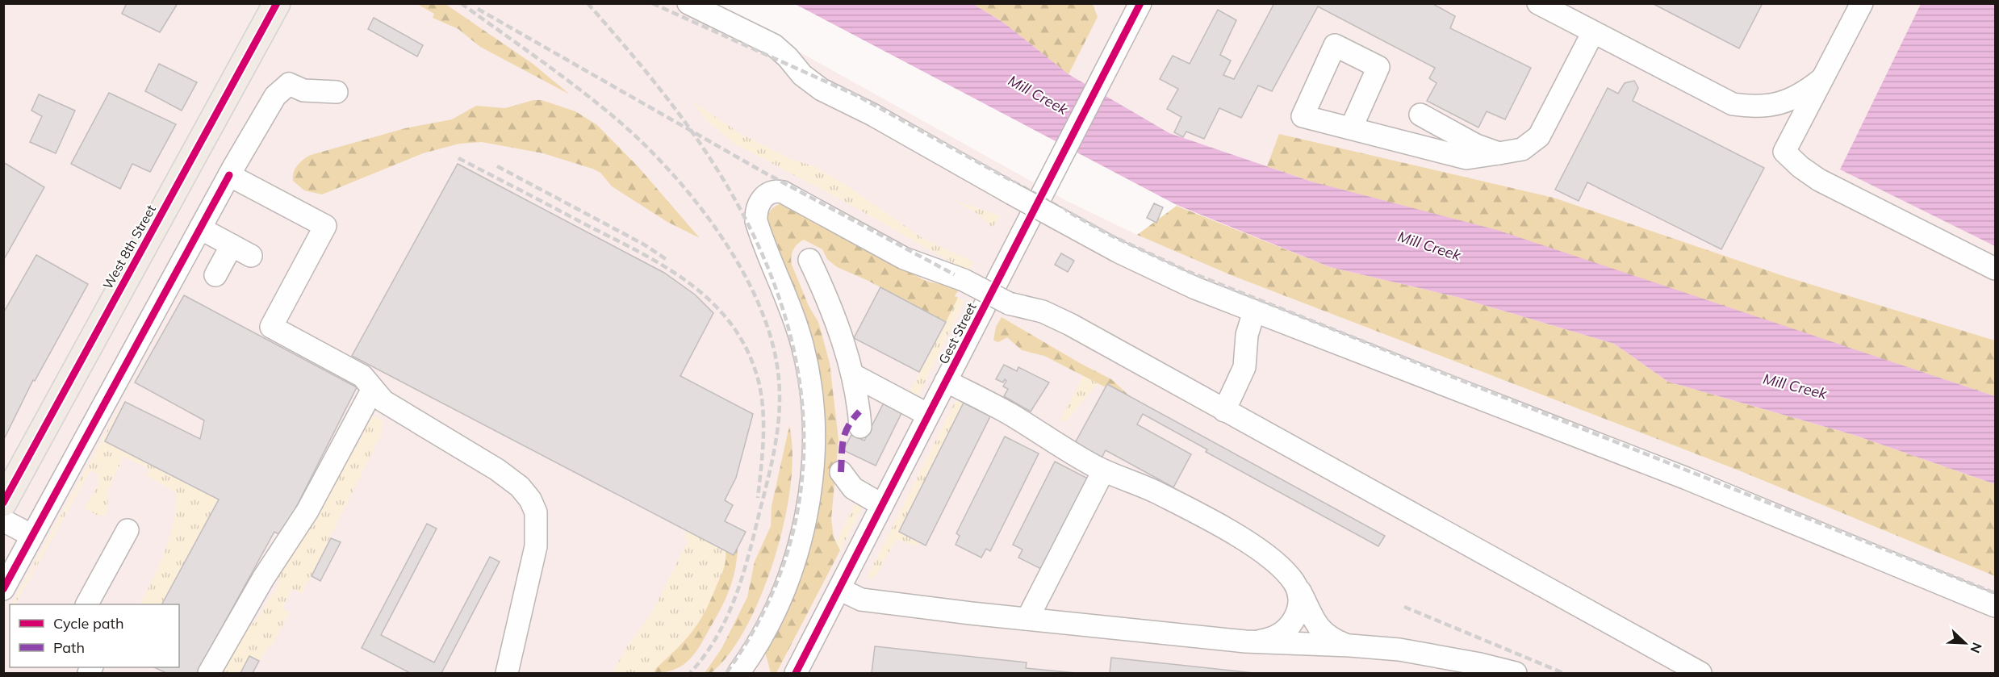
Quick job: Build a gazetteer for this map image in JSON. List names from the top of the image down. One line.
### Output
{"streets":{"main road":["West 8th Street"],"street":["Gest Street"]},"water":["Mill Creek"],"legend":["Cycle path","Path"],"north":"bottom right"}
